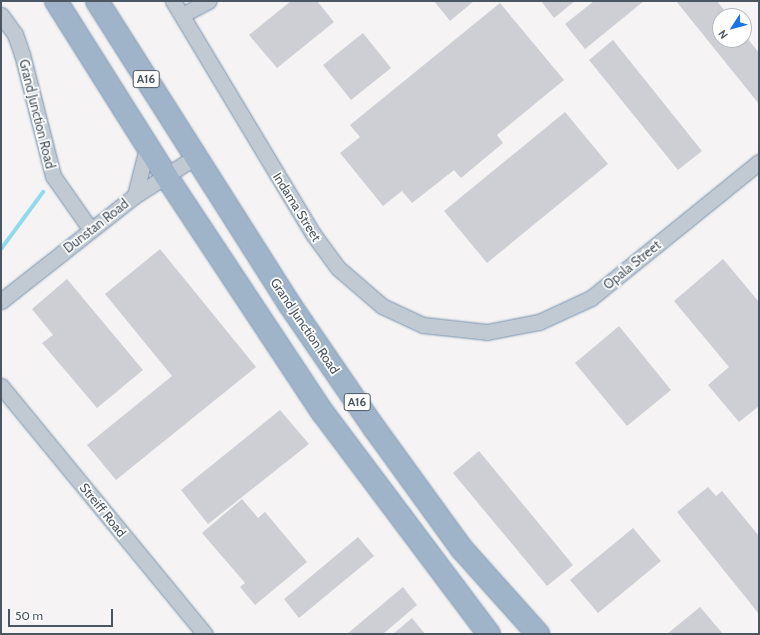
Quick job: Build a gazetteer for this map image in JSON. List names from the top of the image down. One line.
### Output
{"streets":{"highway":["A16","Grand Junction Road"],"street":["Indama Street","Dunstan Road","Opala Street","Streiff Road"]},"crossings":[["A16","Dunstan Road"],["Grand Junction Road","Dunstan Road"],["Indama Street","Opala Street"]],"scale_bar":"50 m","north":"bottom left"}
